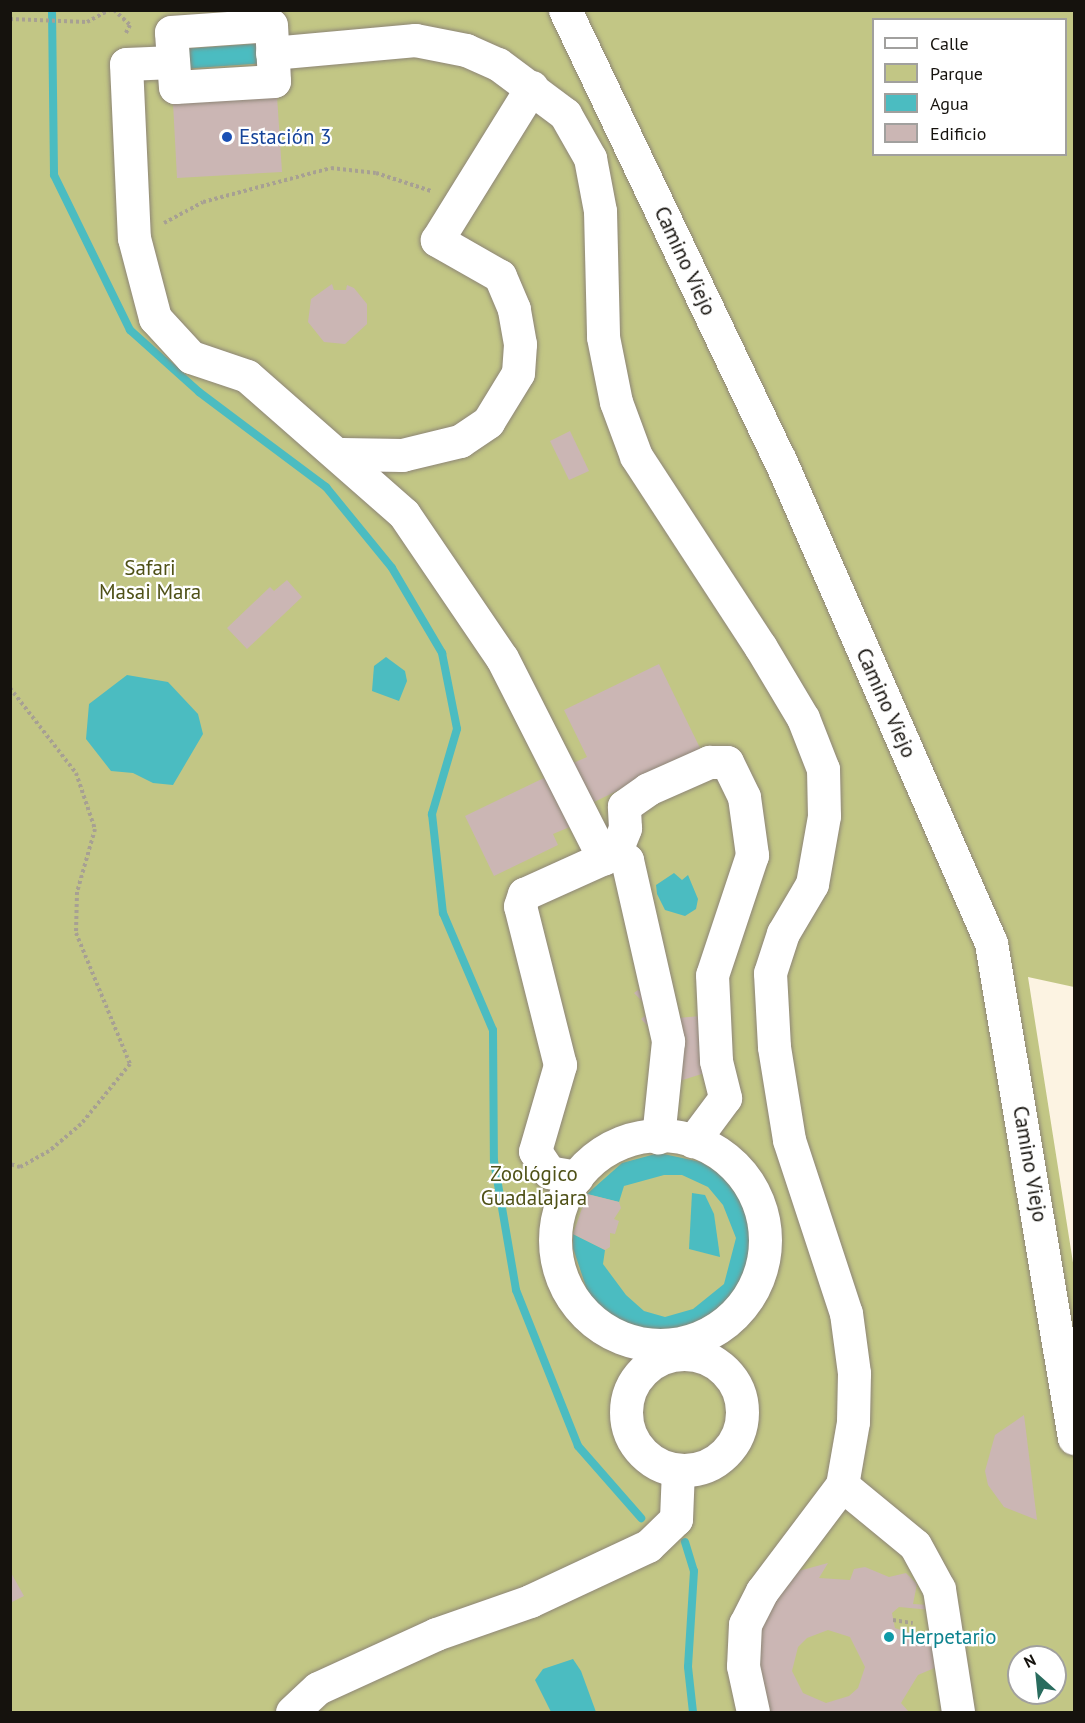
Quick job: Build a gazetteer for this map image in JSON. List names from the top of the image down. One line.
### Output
{"streets":{"street":["Camino Viejo"]},"parks":["Safari Masai Mara","Zoológico Guadalajara"],"places":["Estación 3","Herpetario"],"legend":["Calle","Parque","Agua","Edificio"],"north":"top left"}
